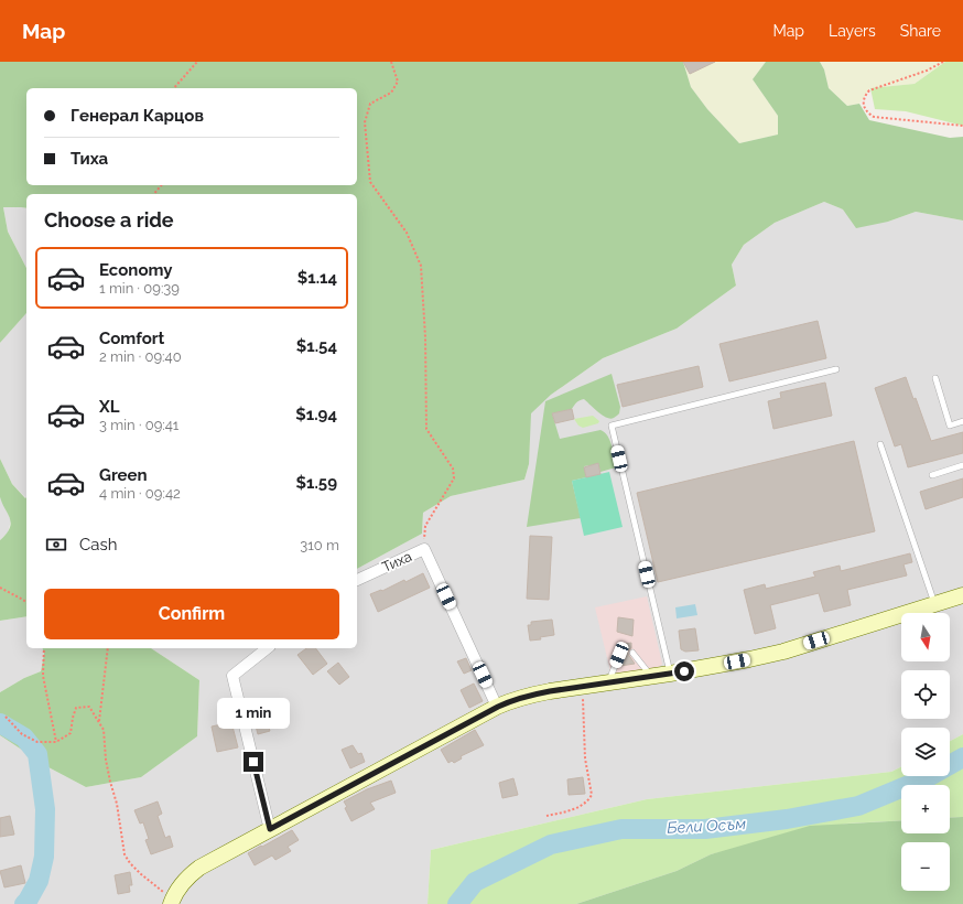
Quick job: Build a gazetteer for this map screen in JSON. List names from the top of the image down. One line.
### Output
{"streets":{"street":["Тиха"]},"water":["Бели Осъм"],"north":"bottom","page":{"header":"Map","nav":["Map","Layers","Share"],"banner":["Генерал Карцов","Тиха"],"heading":"Choose a ride","list":[{"name":"Economy","note":"1 min · 09:39","value":"$1.14"},{"name":"Comfort","note":"2 min · 09:40","value":"$1.54"},{"name":"XL","note":"3 min · 09:41","value":"$1.94"},{"name":"Green","note":"4 min · 09:42","value":"$1.59"}],"pay":["Cash","310 m"],"buttons":"Confirm","map_buttons":["+","−"],"bubble":"1 min"}}
